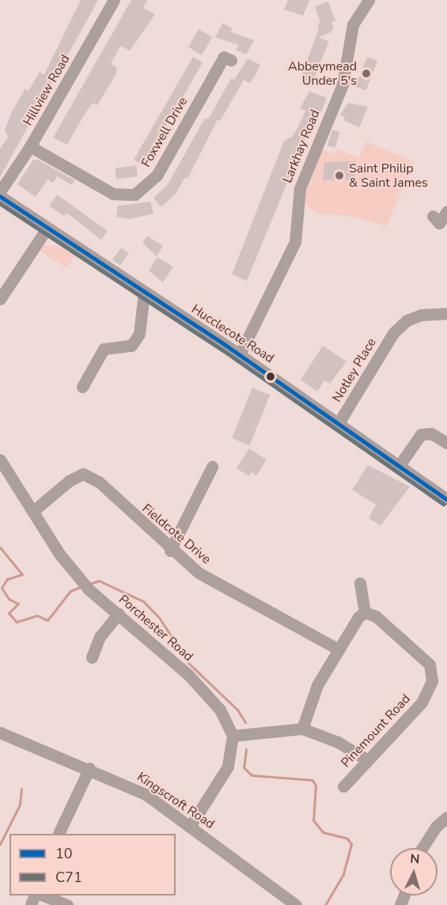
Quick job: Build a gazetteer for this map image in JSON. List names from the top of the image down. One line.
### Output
{"streets":{"street":["Hillview Road","Foxwell Drive","Larkhay Road","Hucclecote Road","Notley Place","Fieldcote Drive","Porchester Road","Pinemount Road","Kingscroft Road"]},"crossings":[["Hillview Road","Foxwell Drive"],["Larkhay Road","Hucclecote Road"],["Hucclecote Road","Notley Place"],["Fieldcote Drive","Porchester Road"]],"places":["Abbeymead Under 5's","Saint Philip & Saint James"],"lines":["transit line 10","transit line C71"],"legend":["10","C71"],"north":"top"}
